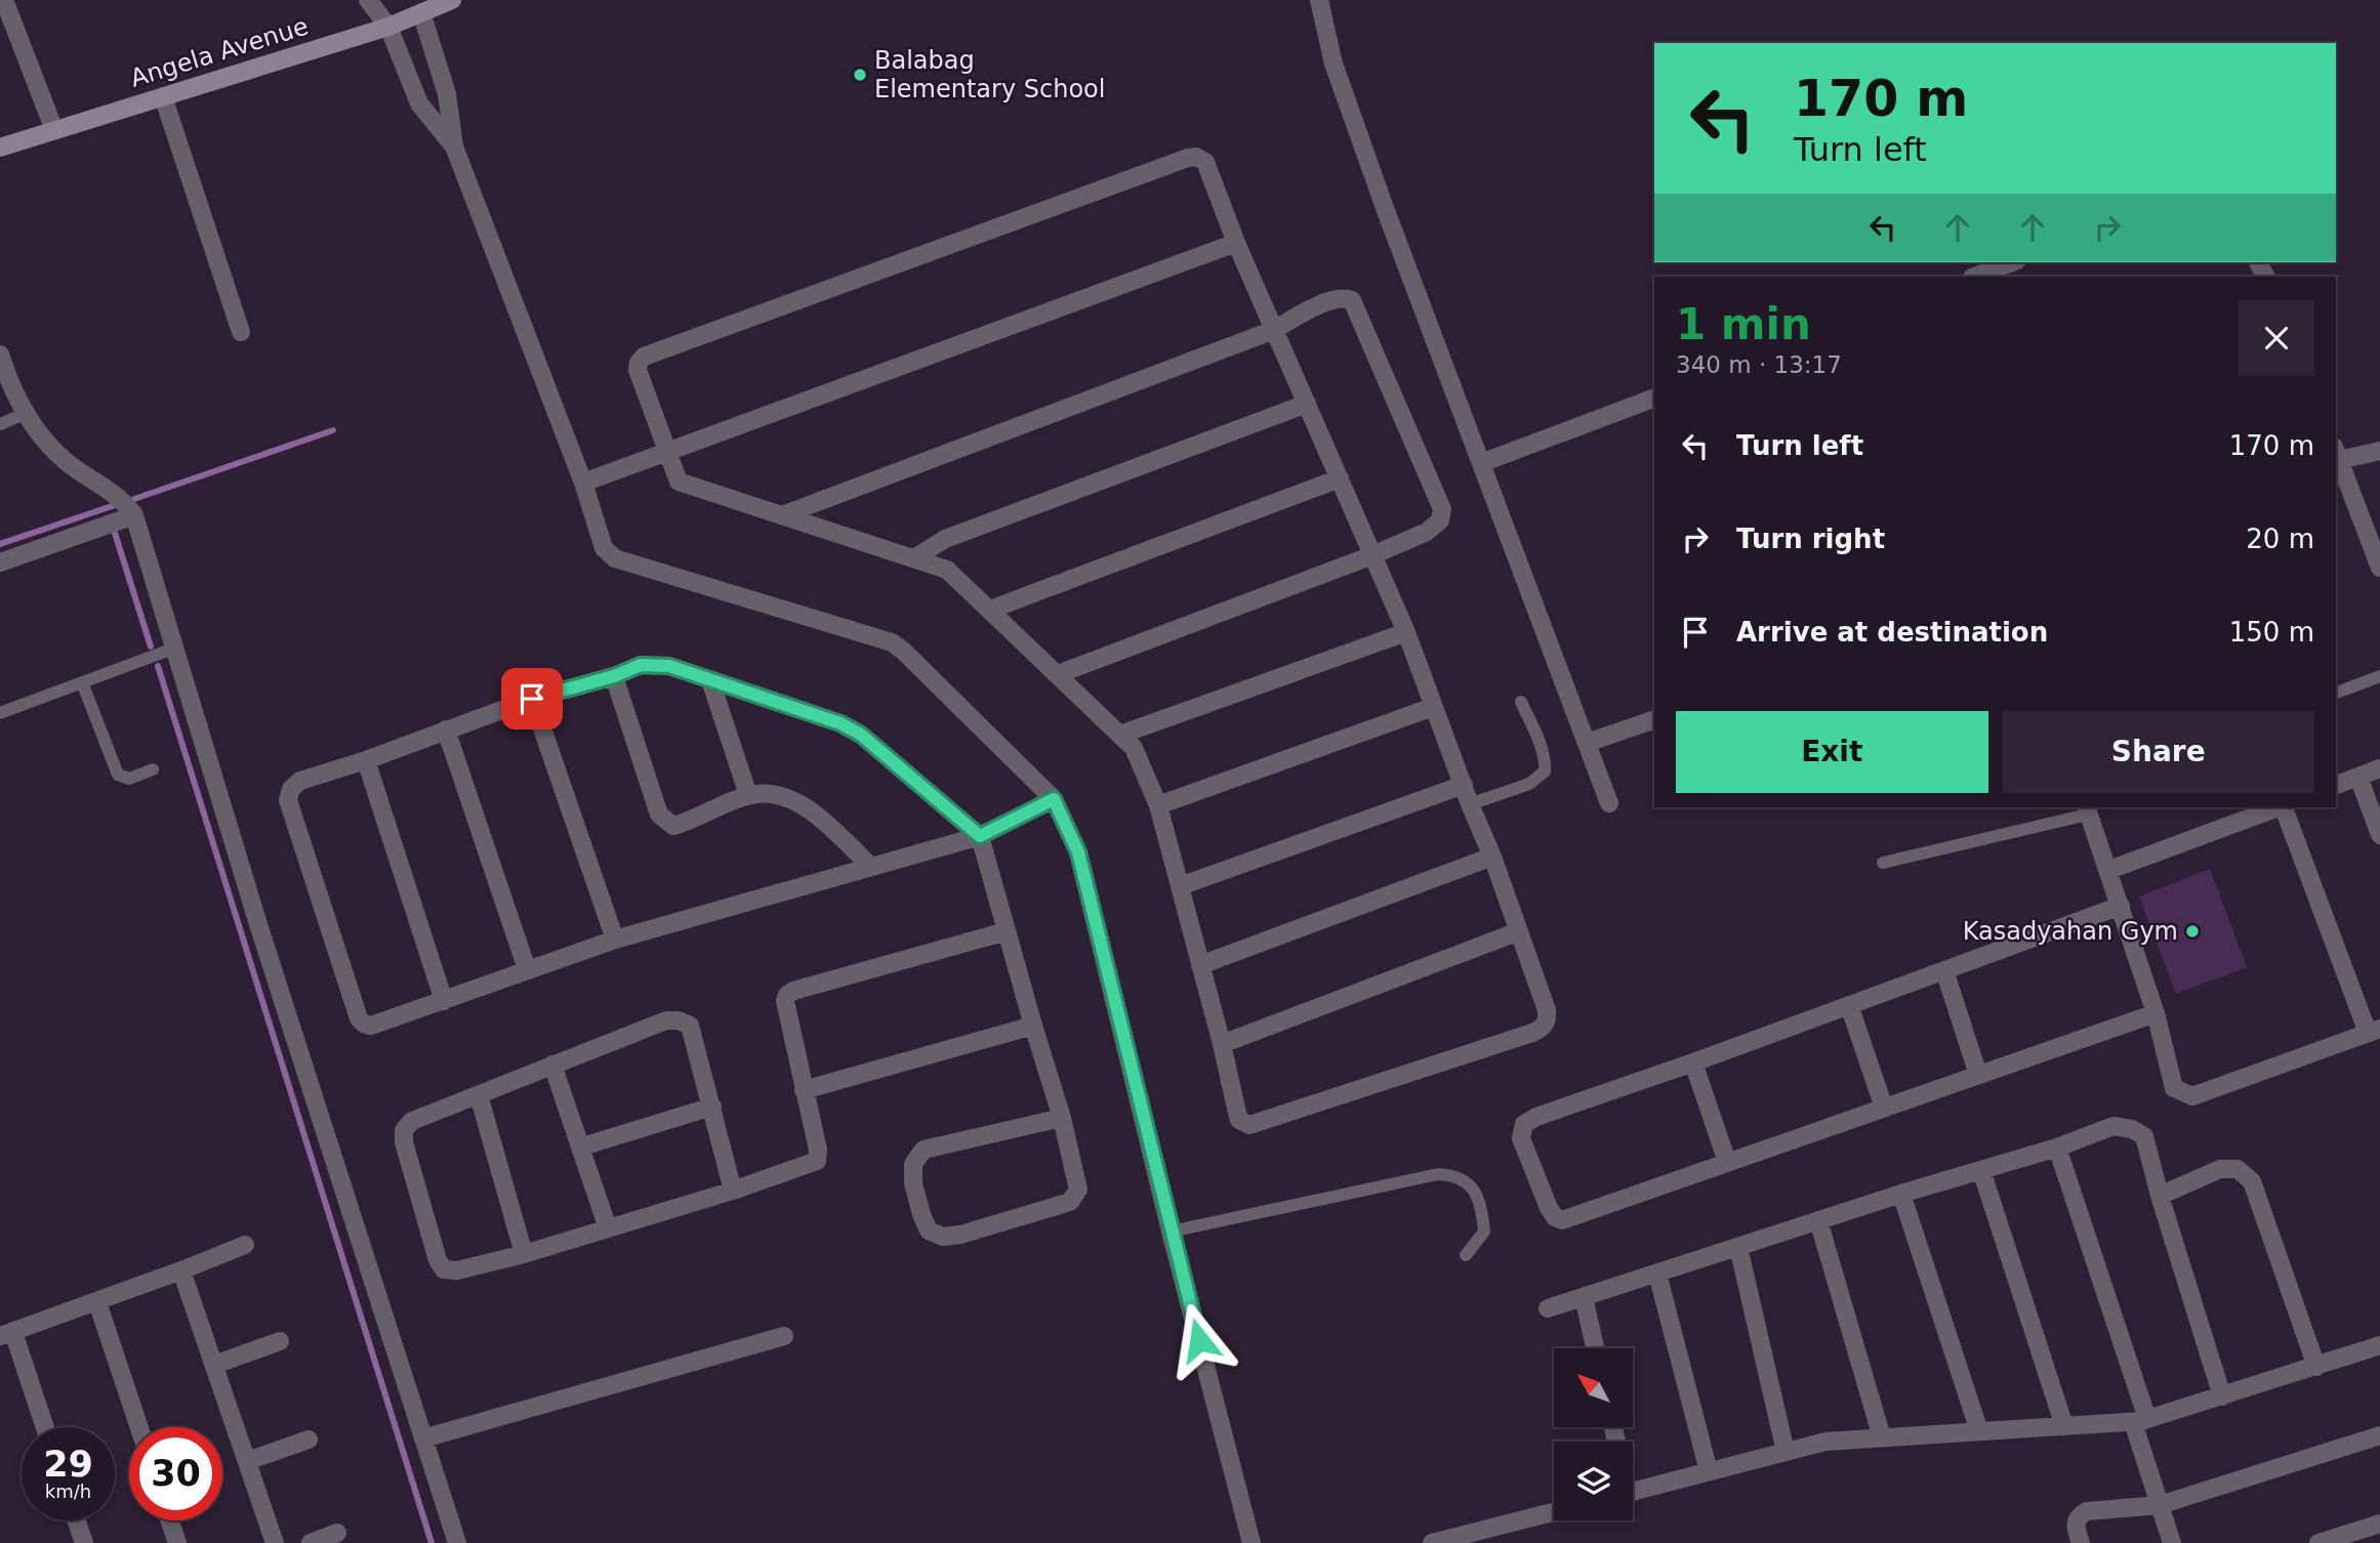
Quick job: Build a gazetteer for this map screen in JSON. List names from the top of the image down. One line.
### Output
{"streets":{"main road":["Angela Avenue"]},"places":["Balabag Elementary School","Kasadyahan Gym"],"north":"top left","page":{"turn":["170 m","Turn left"],"heading":["1 min","340 m · 13:17"],"list":[{"name":"Turn left","value":"170 m"},{"name":"Turn right","value":"20 m"},{"name":"Arrive at destination","value":"150 m"}],"buttons":["Exit","Share"],"speed":"29 km/h","limit":"30"}}
